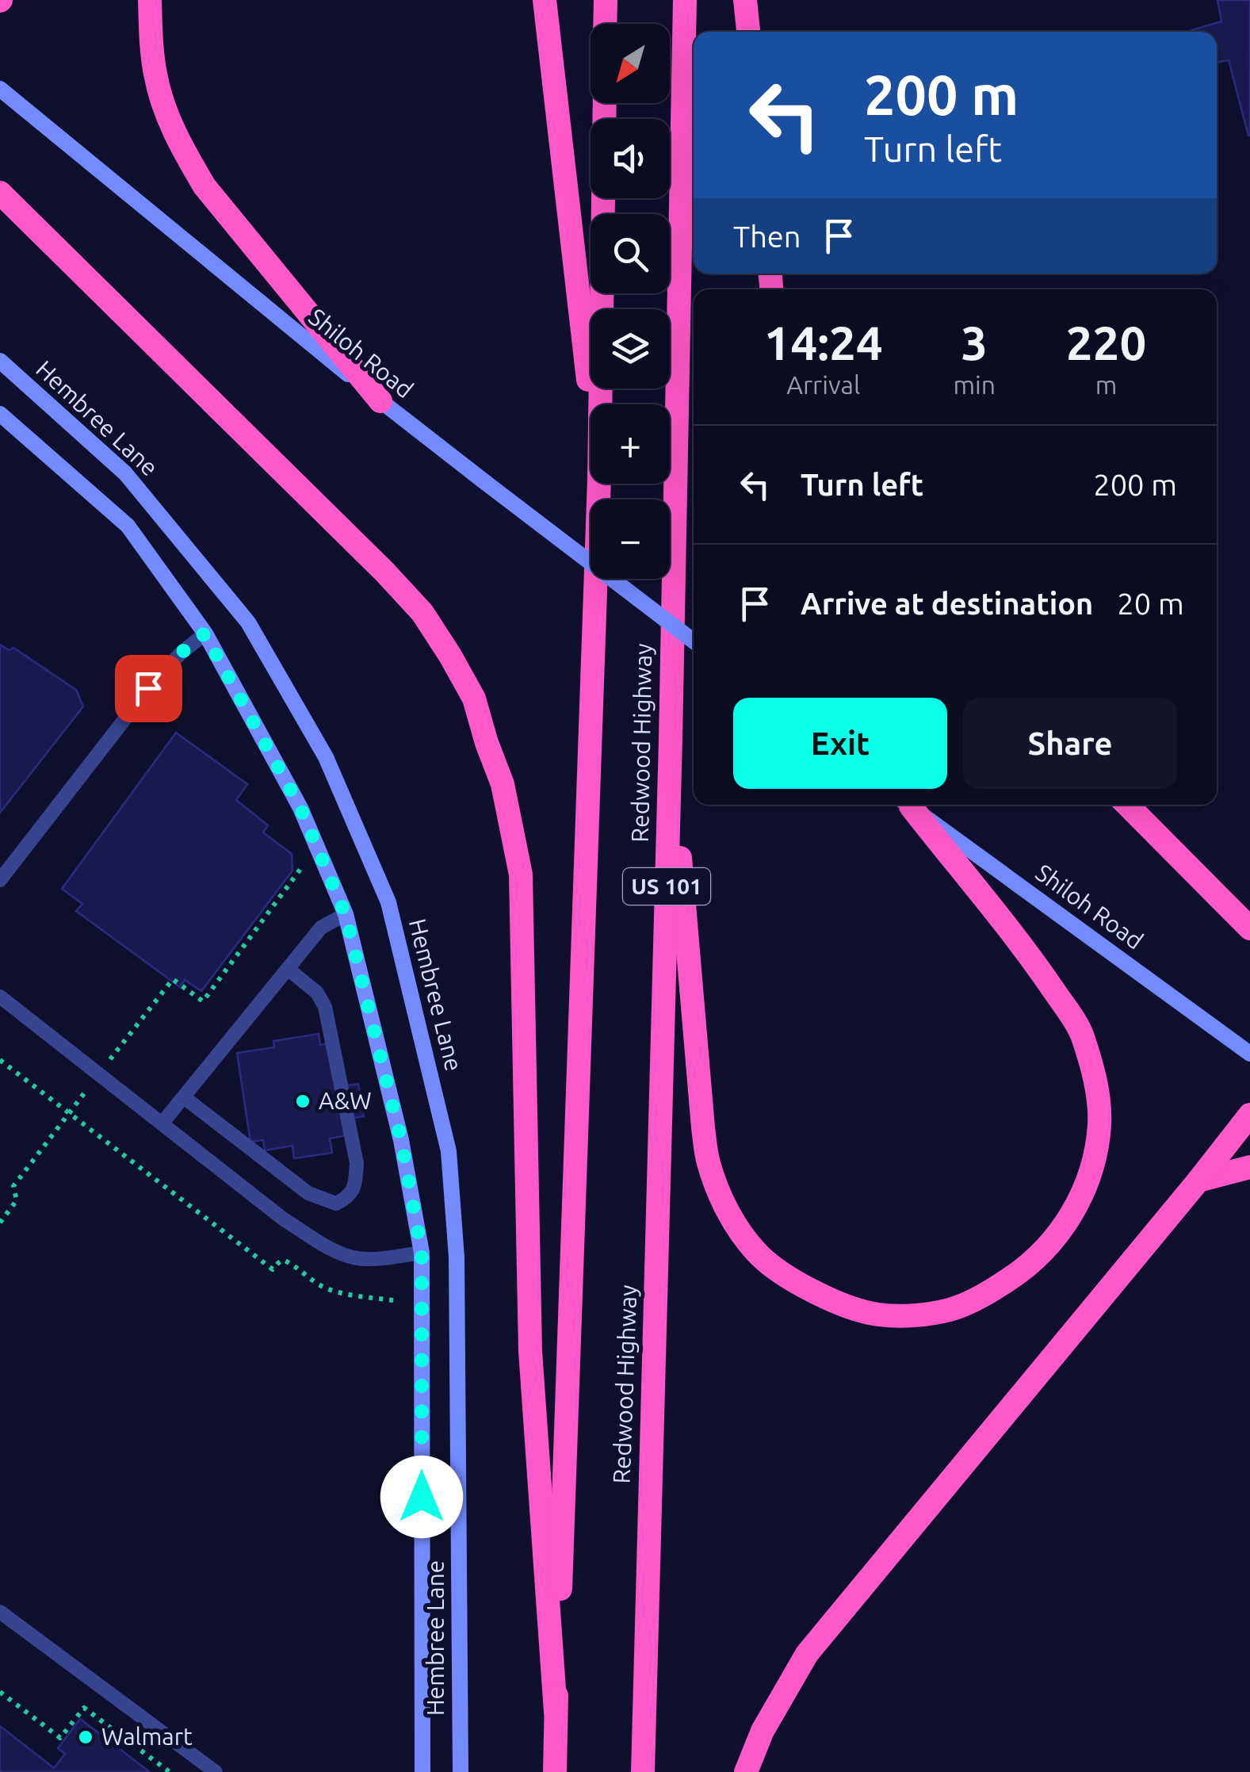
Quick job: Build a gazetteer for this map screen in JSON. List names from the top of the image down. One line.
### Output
{"streets":{"highway":["Redwood Highway","US 101"],"street":["Shiloh Road","Hembree Lane"]},"places":["A&W","Walmart"],"north":"bottom left","page":{"map_buttons":["+","−"],"turn":["200 m","Turn left"],"then":"Then","eta":["14:24","Arrival","3","min","220","m"],"list":[{"name":"Turn left","value":"200 m"},{"name":"Arrive at destination","value":"20 m"}],"buttons":["Exit","Share"]}}
